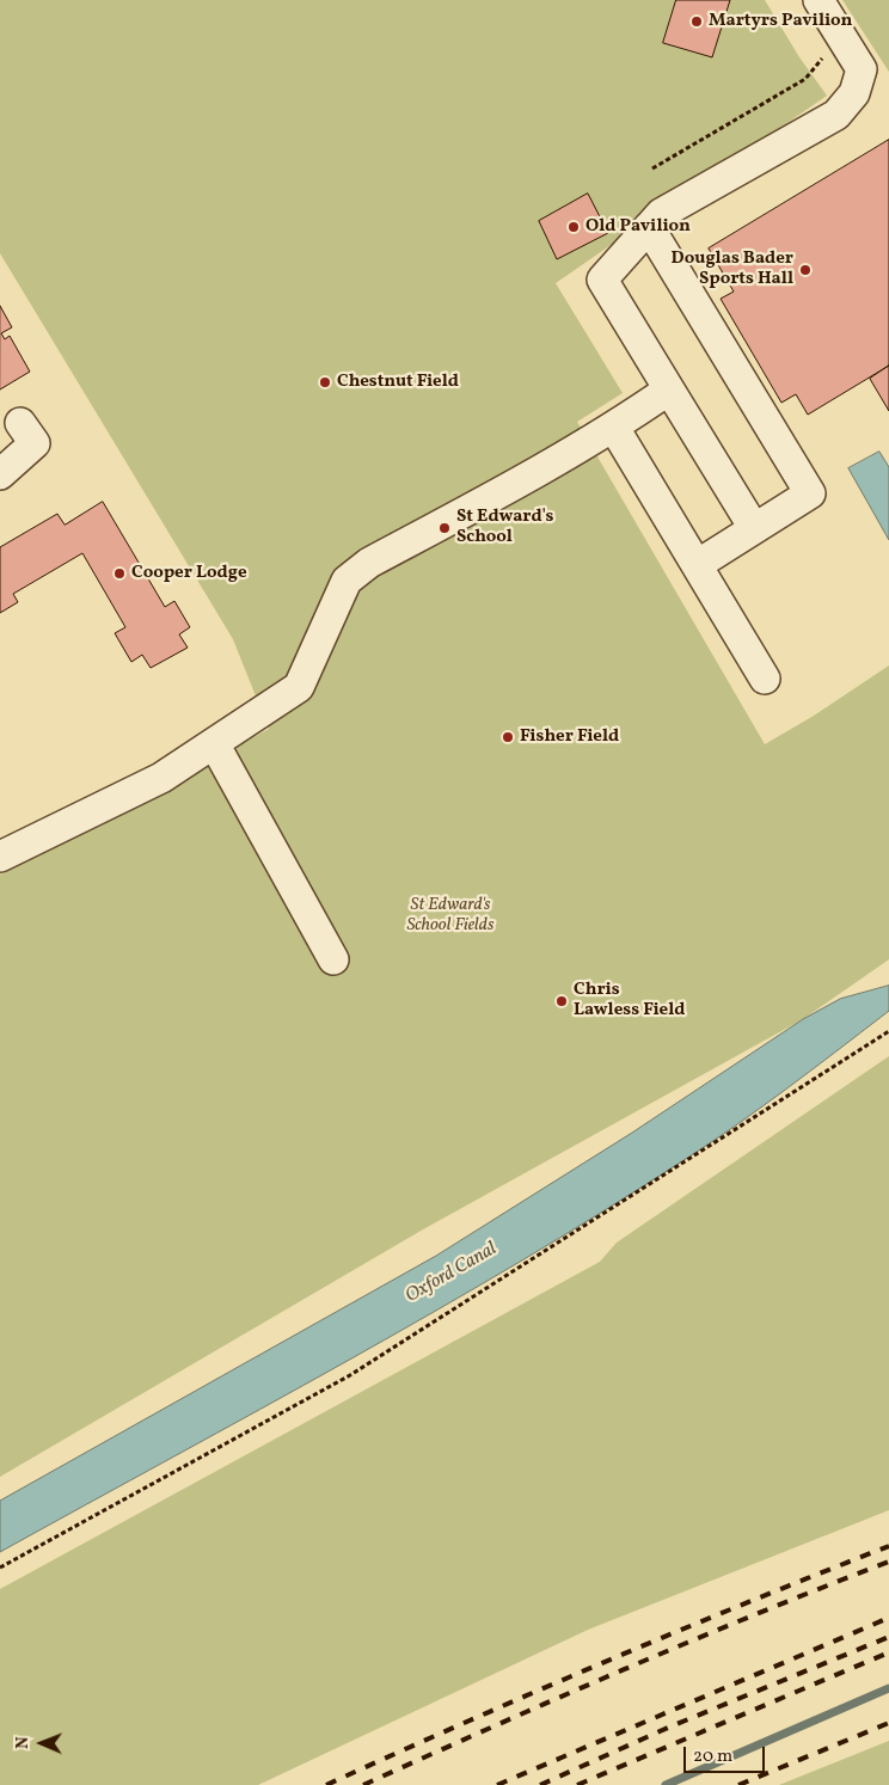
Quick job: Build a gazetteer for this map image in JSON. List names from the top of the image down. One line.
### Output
{"water":["Oxford Canal"],"parks":["St Edward's School Fields"],"places":["Martyrs Pavilion","Old Pavilion","Douglas Bader Sports Hall","Chestnut Field","St Edward's School","Cooper Lodge","Fisher Field","Chris Lawless Field"],"scale_bar":"20 m","north":"left"}
